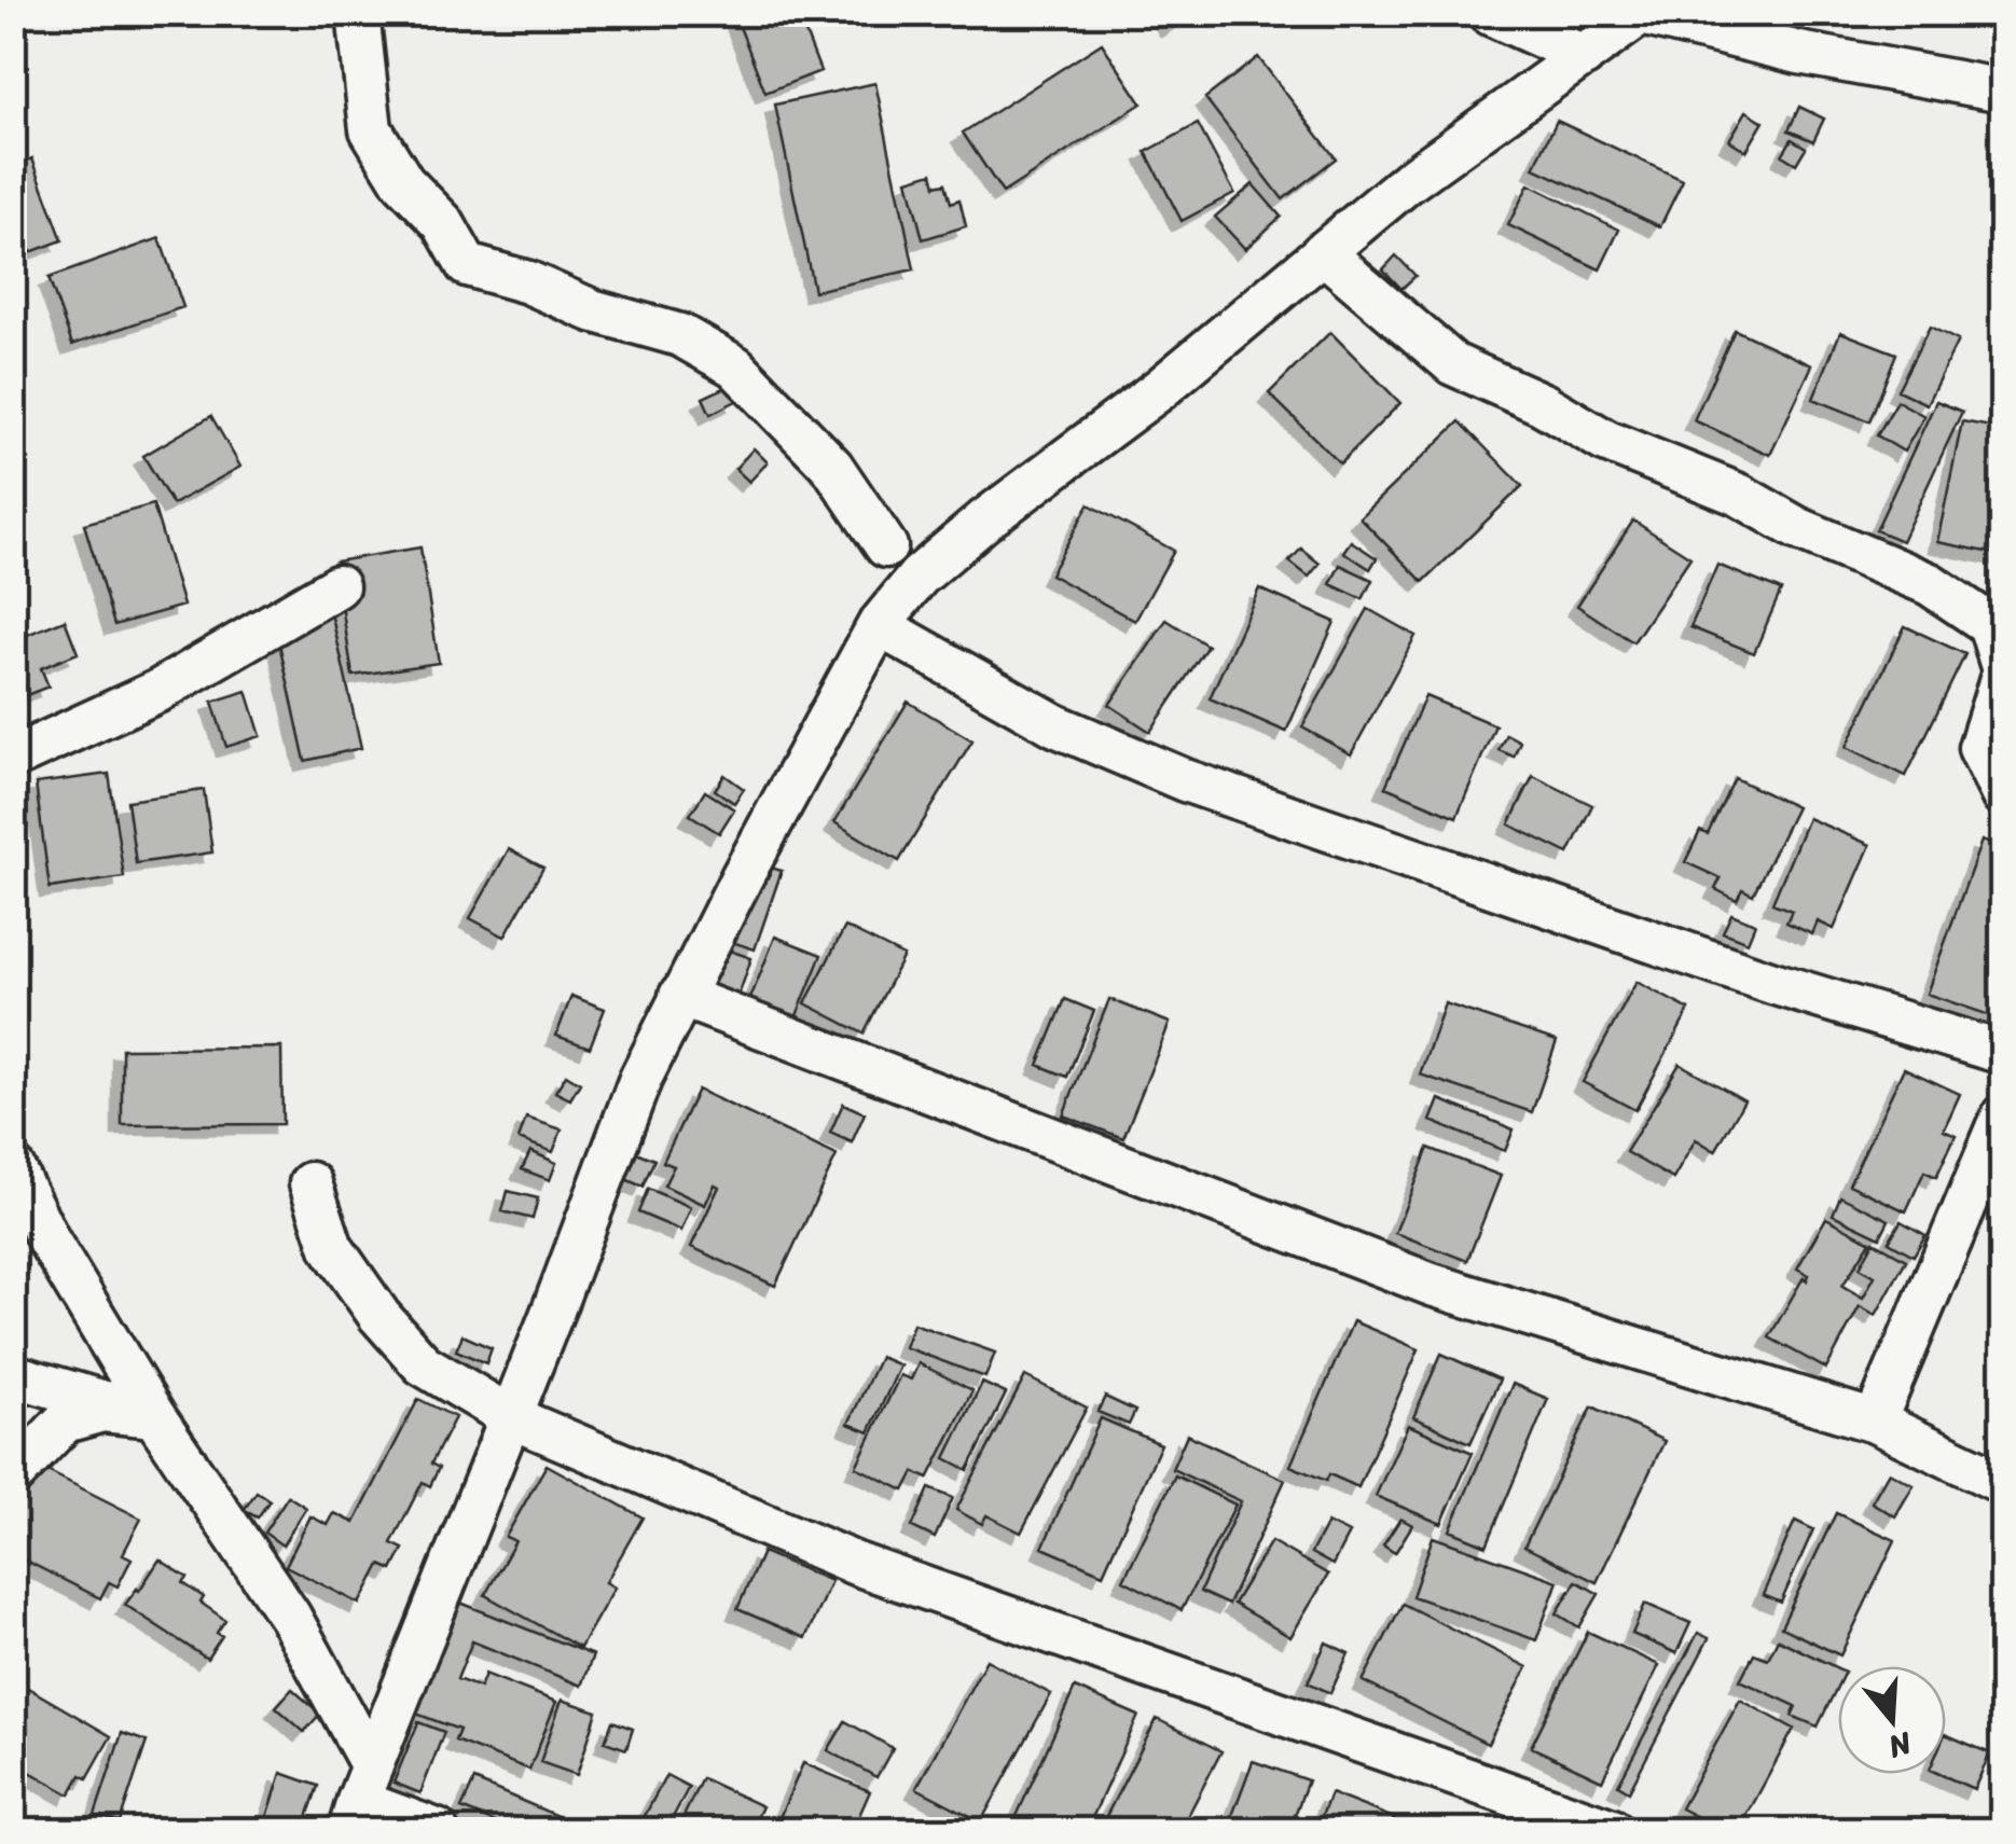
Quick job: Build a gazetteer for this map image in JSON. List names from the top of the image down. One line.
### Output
{"north":"bottom"}
